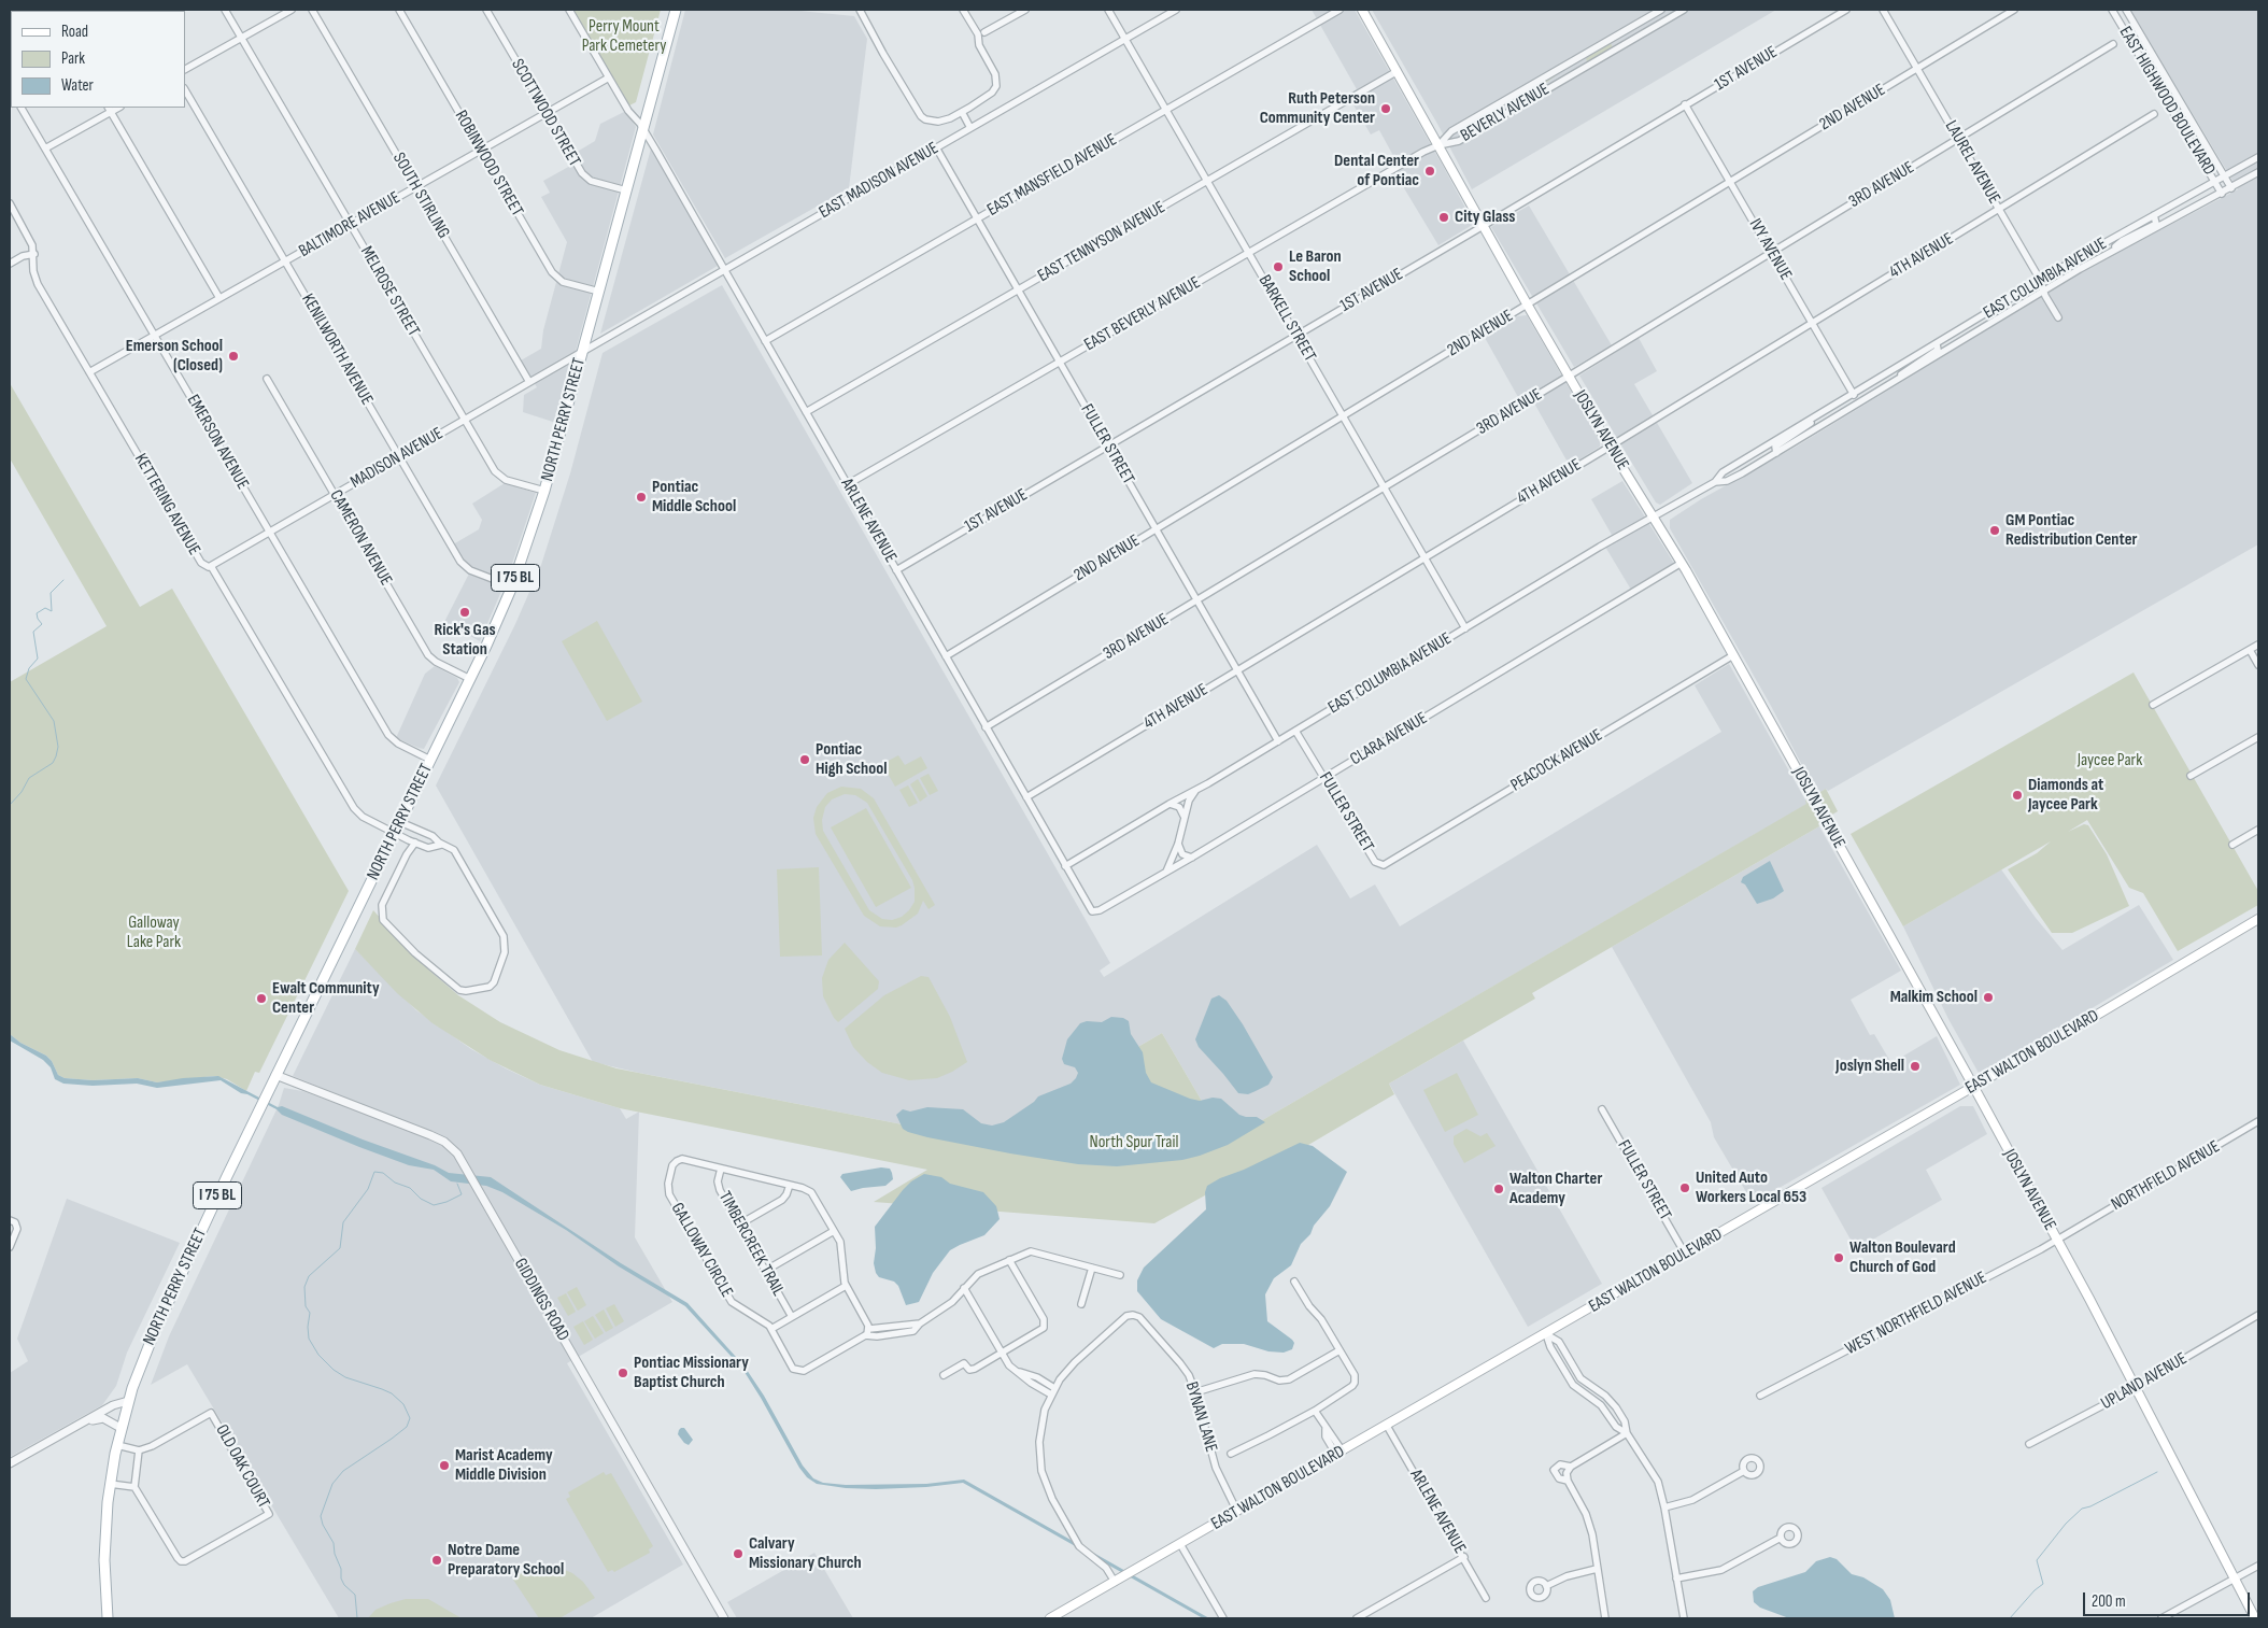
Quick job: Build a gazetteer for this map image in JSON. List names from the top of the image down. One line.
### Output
{"streets":{"main road":["NORTH PERRY STREET","JOSLYN AVENUE","I 75 BL","EAST WALTON BOULEVARD"],"street":["1ST AVENUE","EAST HIGHWOOD BOULEVARD","2ND AVENUE","SCOTTWOOD STREET","BEVERLY AVENUE","LAUREL AVENUE","ROBINWOOD STREET","EAST MANSFIELD AVENUE","EAST MADISON AVENUE","3RD AVENUE","SOUTH STIRLING","BALTIMORE AVENUE","EAST TENNYSON AVENUE","IVY AVENUE","4TH AVENUE","EAST COLUMBIA AVENUE","MELROSE STREET","EAST BEVERLY AVENUE","BARKELL STREET","KENILWORTH AVENUE","EMERSON AVENUE","FULLER STREET","MADISON AVENUE","KETTERING AVENUE","ARLENE AVENUE","CAMERON AVENUE","CLARA AVENUE","PEACOCK AVENUE","NORTHFIELD AVENUE","TIMBERCREEK TRAIL","GALLOWAY CIRCLE","GIDDINGS ROAD","WEST NORTHFIELD AVENUE","UPLAND AVENUE","BYNAN LANE","OLD OAK COURT"]},"crossings":[["1ST AVENUE","IVY AVENUE"],["1ST AVENUE","BARKELL STREET"],["1ST AVENUE","JOSLYN AVENUE"],["1ST AVENUE","FULLER STREET"],["1ST AVENUE","ARLENE AVENUE"],["EAST HIGHWOOD BOULEVARD","EAST COLUMBIA AVENUE"],["2ND AVENUE","LAUREL AVENUE"],["2ND AVENUE","IVY AVENUE"],["2ND AVENUE","BARKELL STREET"],["2ND AVENUE","JOSLYN AVENUE"],["2ND AVENUE","FULLER STREET"],["2ND AVENUE","ARLENE AVENUE"],["SCOTTWOOD STREET","BALTIMORE AVENUE"],["SCOTTWOOD STREET","NORTH PERRY STREET"],["BEVERLY AVENUE","EAST BEVERLY AVENUE"],["BEVERLY AVENUE","JOSLYN AVENUE"],["LAUREL AVENUE","3RD AVENUE"],["LAUREL AVENUE","4TH AVENUE"],["LAUREL AVENUE","EAST COLUMBIA AVENUE"],["ROBINWOOD STREET","BALTIMORE AVENUE"],["ROBINWOOD STREET","NORTH PERRY STREET"],["EAST MANSFIELD AVENUE","BARKELL STREET"],["EAST MANSFIELD AVENUE","FULLER STREET"],["EAST MANSFIELD AVENUE","ARLENE AVENUE"],["EAST MADISON AVENUE","BARKELL STREET"],["EAST MADISON AVENUE","NORTH PERRY STREET"],["EAST MADISON AVENUE","FULLER STREET"],["EAST MADISON AVENUE","MADISON AVENUE"],["EAST MADISON AVENUE","ARLENE AVENUE"],["3RD AVENUE","IVY AVENUE"],["3RD AVENUE","BARKELL STREET"],["3RD AVENUE","JOSLYN AVENUE"],["3RD AVENUE","FULLER STREET"],["3RD AVENUE","ARLENE AVENUE"],["SOUTH STIRLING","BALTIMORE AVENUE"],["SOUTH STIRLING","MADISON AVENUE"],["BALTIMORE AVENUE","MELROSE STREET"],["BALTIMORE AVENUE","KENILWORTH AVENUE"],["BALTIMORE AVENUE","EMERSON AVENUE"],["BALTIMORE AVENUE","KETTERING AVENUE"],["BALTIMORE AVENUE","ARLENE AVENUE"],["EAST TENNYSON AVENUE","BARKELL STREET"],["EAST TENNYSON AVENUE","JOSLYN AVENUE"],["EAST TENNYSON AVENUE","FULLER STREET"],["EAST TENNYSON AVENUE","ARLENE AVENUE"],["IVY AVENUE","4TH AVENUE"],["IVY AVENUE","EAST COLUMBIA AVENUE"],["4TH AVENUE","BARKELL STREET"],["4TH AVENUE","JOSLYN AVENUE"],["4TH AVENUE","FULLER STREET"],["4TH AVENUE","ARLENE AVENUE"],["EAST COLUMBIA AVENUE","BARKELL STREET"],["EAST COLUMBIA AVENUE","JOSLYN AVENUE"],["EAST COLUMBIA AVENUE","FULLER STREET"],["EAST COLUMBIA AVENUE","ARLENE AVENUE"],["MELROSE STREET","NORTH PERRY STREET"],["MELROSE STREET","MADISON AVENUE"],["EAST BEVERLY AVENUE","BARKELL STREET"],["EAST BEVERLY AVENUE","JOSLYN AVENUE"],["EAST BEVERLY AVENUE","FULLER STREET"],["EAST BEVERLY AVENUE","ARLENE AVENUE"],["KENILWORTH AVENUE","NORTH PERRY STREET"],["KENILWORTH AVENUE","MADISON AVENUE"],["NORTH PERRY STREET","EMERSON AVENUE"],["NORTH PERRY STREET","MADISON AVENUE"],["NORTH PERRY STREET","KETTERING AVENUE"],["NORTH PERRY STREET","ARLENE AVENUE"],["NORTH PERRY STREET","CAMERON AVENUE"],["NORTH PERRY STREET","GIDDINGS ROAD"],["JOSLYN AVENUE","CLARA AVENUE"],["JOSLYN AVENUE","PEACOCK AVENUE"],["JOSLYN AVENUE","EAST WALTON BOULEVARD"],["JOSLYN AVENUE","WEST NORTHFIELD AVENUE"],["JOSLYN AVENUE","UPLAND AVENUE"],["EMERSON AVENUE","MADISON AVENUE"],["FULLER STREET","CLARA AVENUE"],["FULLER STREET","PEACOCK AVENUE"],["FULLER STREET","EAST WALTON BOULEVARD"],["MADISON AVENUE","KETTERING AVENUE"],["MADISON AVENUE","CAMERON AVENUE"],["ARLENE AVENUE","CLARA AVENUE"],["ARLENE AVENUE","EAST WALTON BOULEVARD"],["EAST WALTON BOULEVARD","BYNAN LANE"],["NORTHFIELD AVENUE","WEST NORTHFIELD AVENUE"],["TIMBERCREEK TRAIL","GALLOWAY CIRCLE"]],"parks":["Perry Mount Park Cemetery","Jaycee Park","Galloway Lake Park","North Spur Trail"],"places":["Ruth Peterson Community Center","Dental Center of Pontiac","City Glass","Le Baron School","Emerson School (Closed)","Pontiac Middle School","GM Pontiac Redistribution Center","Rick's Gas Station","Pontiac High School","Diamonds at Jaycee Park","Malkim School","Ewalt Community Center","Joslyn Shell","United Auto Workers Local 653","Walton Charter Academy","Walton Boulevard Church of God","Pontiac Missionary Baptist Church","Marist Academy Middle Division","Calvary Missionary Church","Notre Dame Preparatory School"],"legend":["Road","Park","Water"],"scale_bar":"200 m"}
